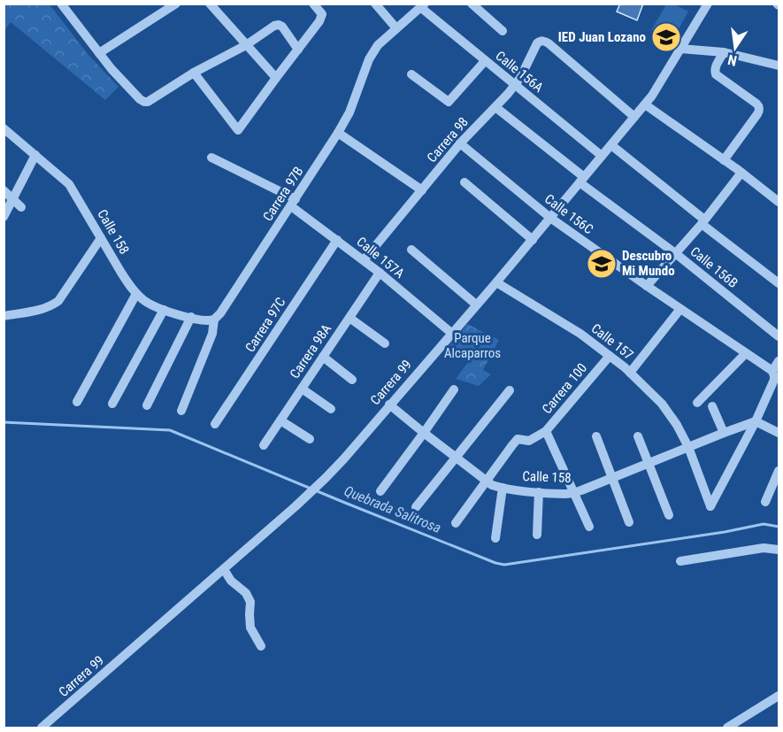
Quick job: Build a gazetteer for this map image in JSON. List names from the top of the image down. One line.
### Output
{"streets":{"street":["Calle 156A","Carrera 98","Carrera 97B","Calle 156C","Calle 158","Calle 157A","Calle 156B","Carrera 97C","Calle 157","Carrera 98A","Carrera 99","Carrera 100"]},"crossings":[["Calle 156A","Carrera 98"],["Calle 156A","Carrera 97B"],["Calle 156A","Carrera 99"],["Carrera 98","Calle 156C"],["Carrera 98","Calle 157A"],["Carrera 98","Calle 156B"],["Carrera 98","Carrera 99"],["Carrera 97B","Calle 158"],["Carrera 97B","Calle 157A"],["Calle 156C","Carrera 99"],["Calle 158","Calle 157"],["Calle 158","Carrera 99"],["Calle 158","Carrera 100"],["Calle 157A","Carrera 97C"],["Calle 157A","Carrera 98A"],["Calle 157A","Carrera 99"],["Calle 156B","Carrera 99"],["Calle 157","Carrera 99"],["Calle 157","Carrera 100"]],"water":["Quebrada Salitrosa"],"parks":["Parque Alcaparros"],"places":{"school or university":["IED Juan Lozano","Descubro Mi Mundo"]},"north":"bottom"}
